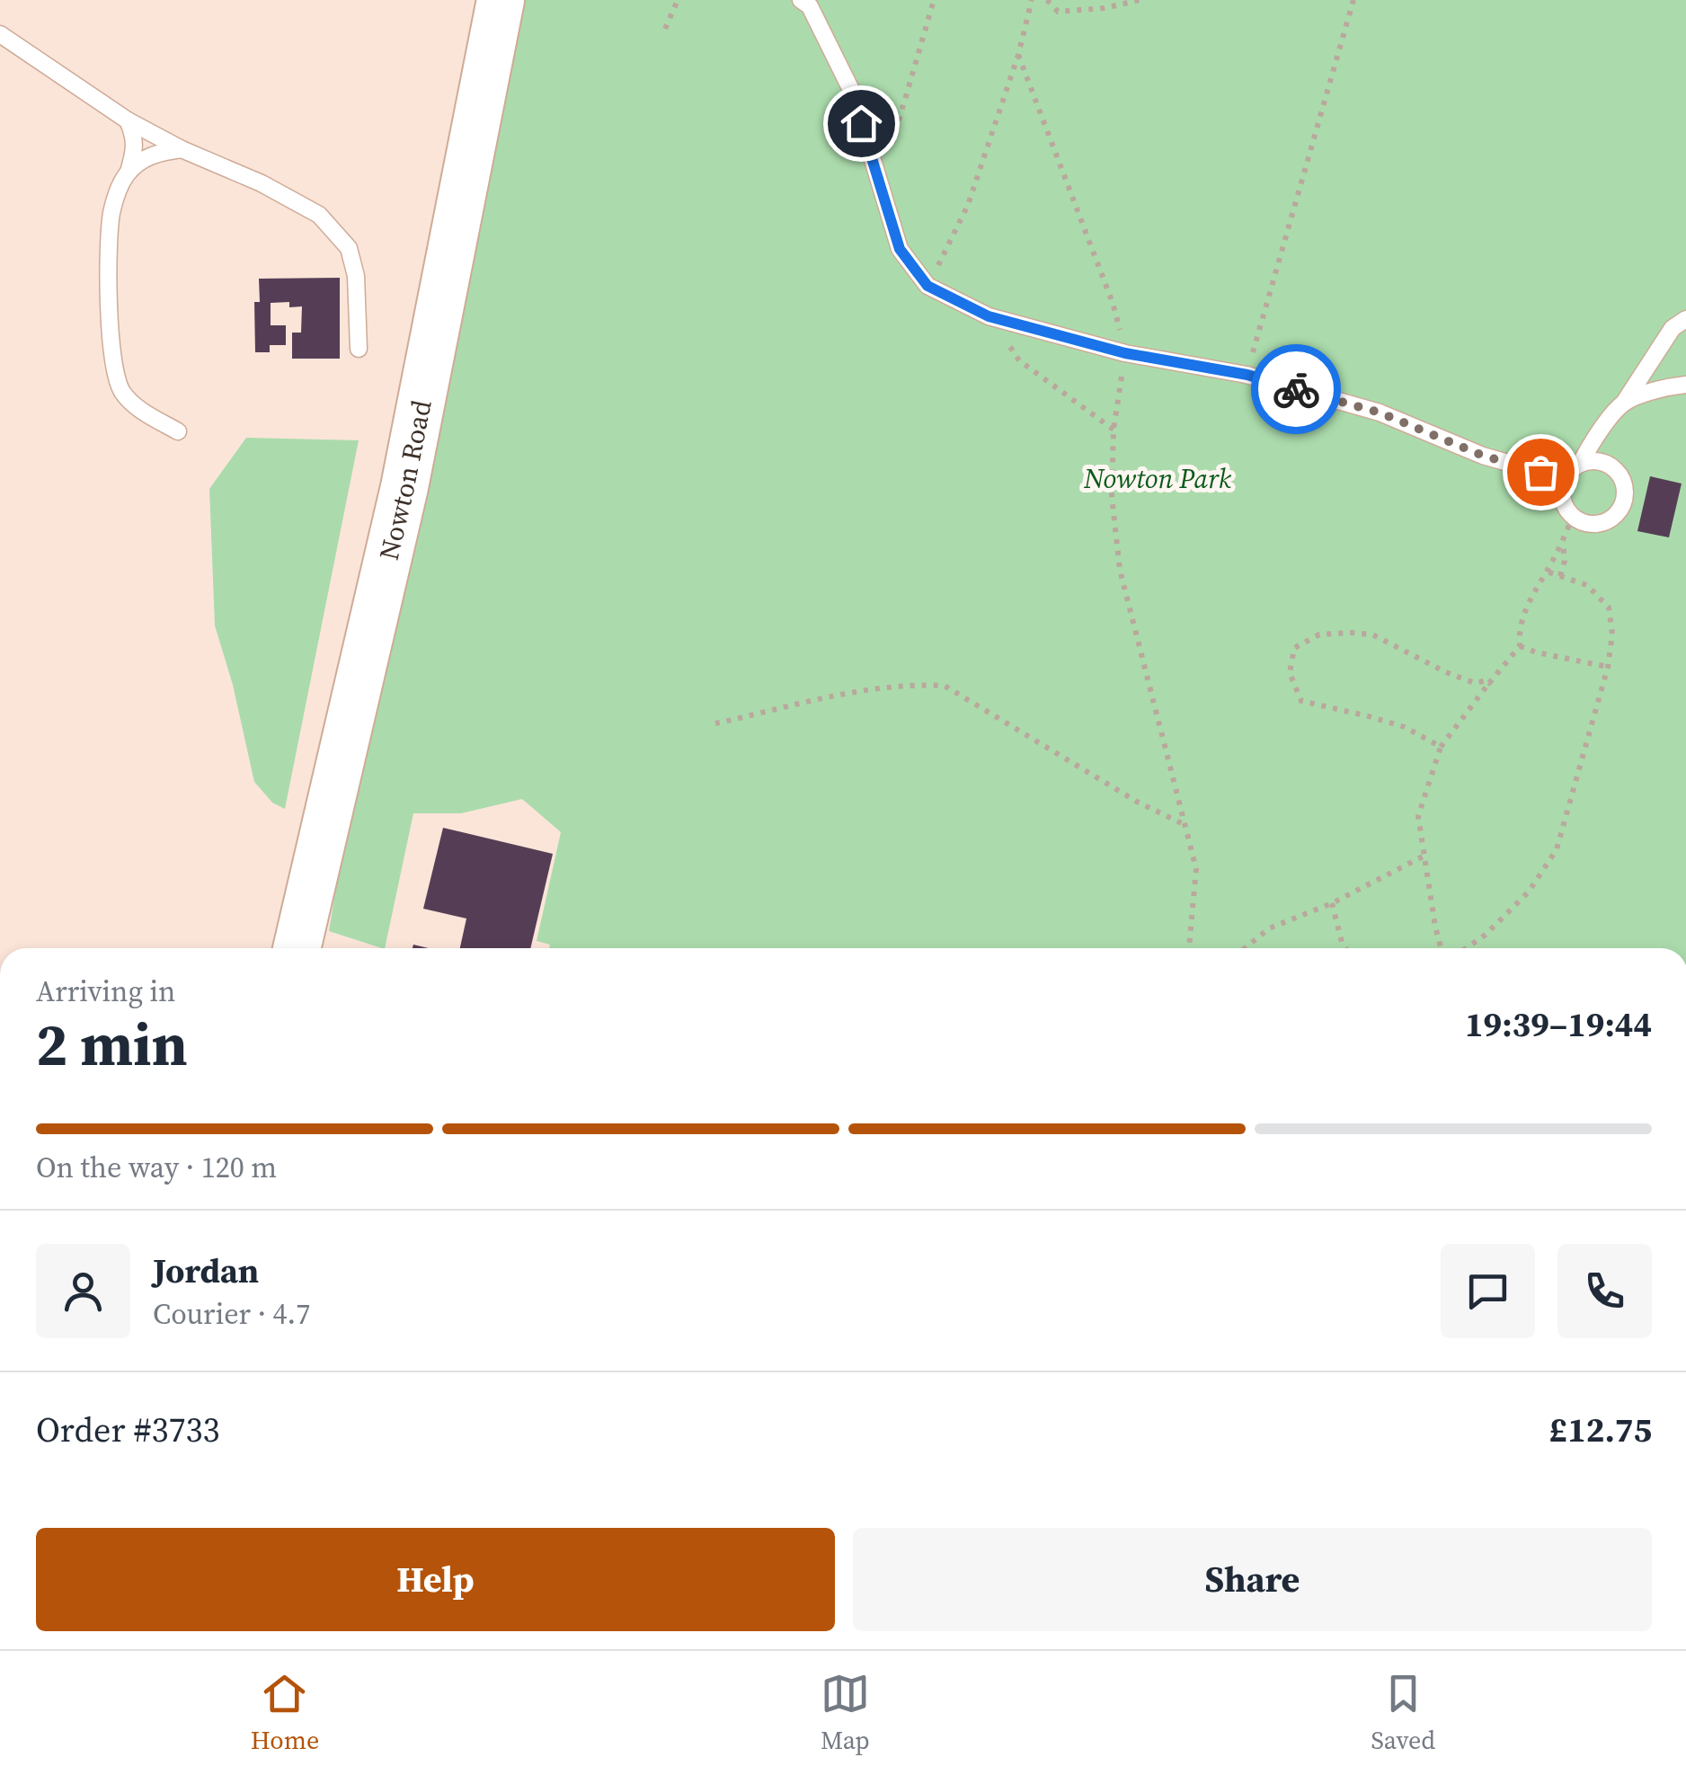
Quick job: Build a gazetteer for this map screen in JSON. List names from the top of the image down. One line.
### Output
{"streets":{"street":["Nowton Road"]},"parks":["Nowton Park"],"page":{"heading":["2 min","Arriving in","19:39–19:44"],"panel":["Jordan","Courier · 4.7","Order #3733","£12.75"],"bar":"On the way · 120 m","buttons":["Help","Share"],"tabs":["Home","Map","Saved"]}}
